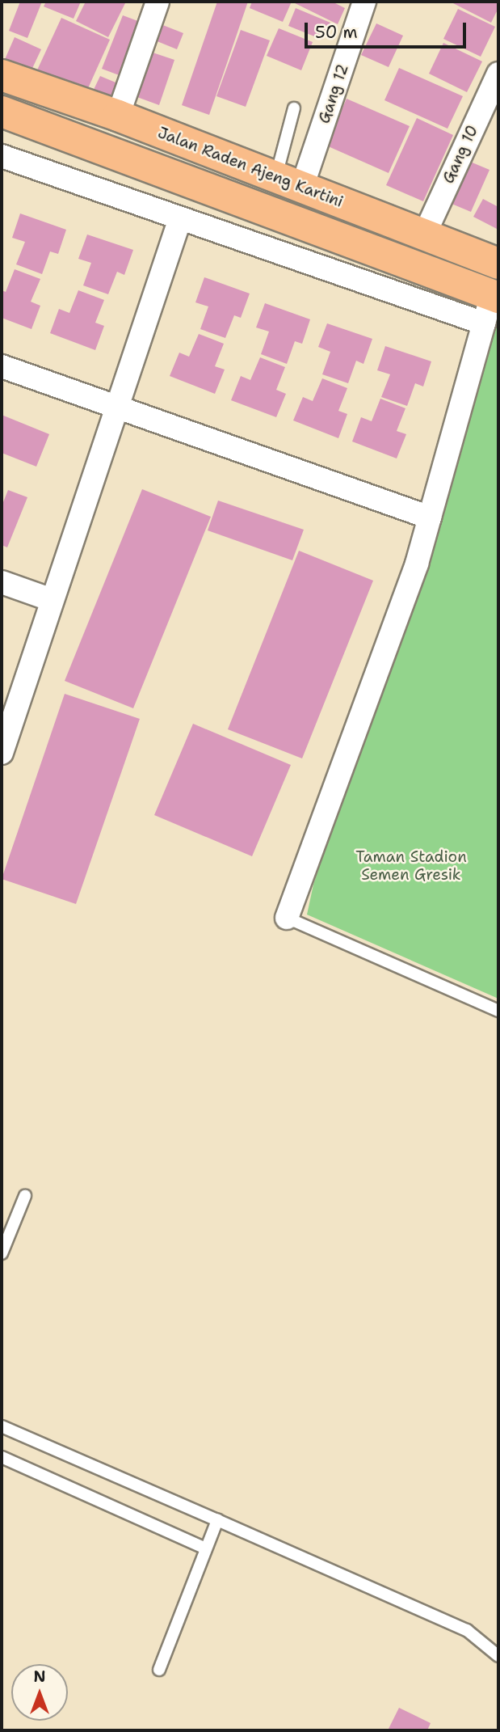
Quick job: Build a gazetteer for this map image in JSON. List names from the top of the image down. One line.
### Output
{"streets":{"highway":["Jalan Raden Ajeng Kartini"],"street":["Gang 12","Gang 10"]},"crossings":[["Gang 12","Jalan Raden Ajeng Kartini"],["Gang 10","Jalan Raden Ajeng Kartini"]],"parks":["Taman Stadion Semen Gresik"],"scale_bar":"50 m","north":"top"}
